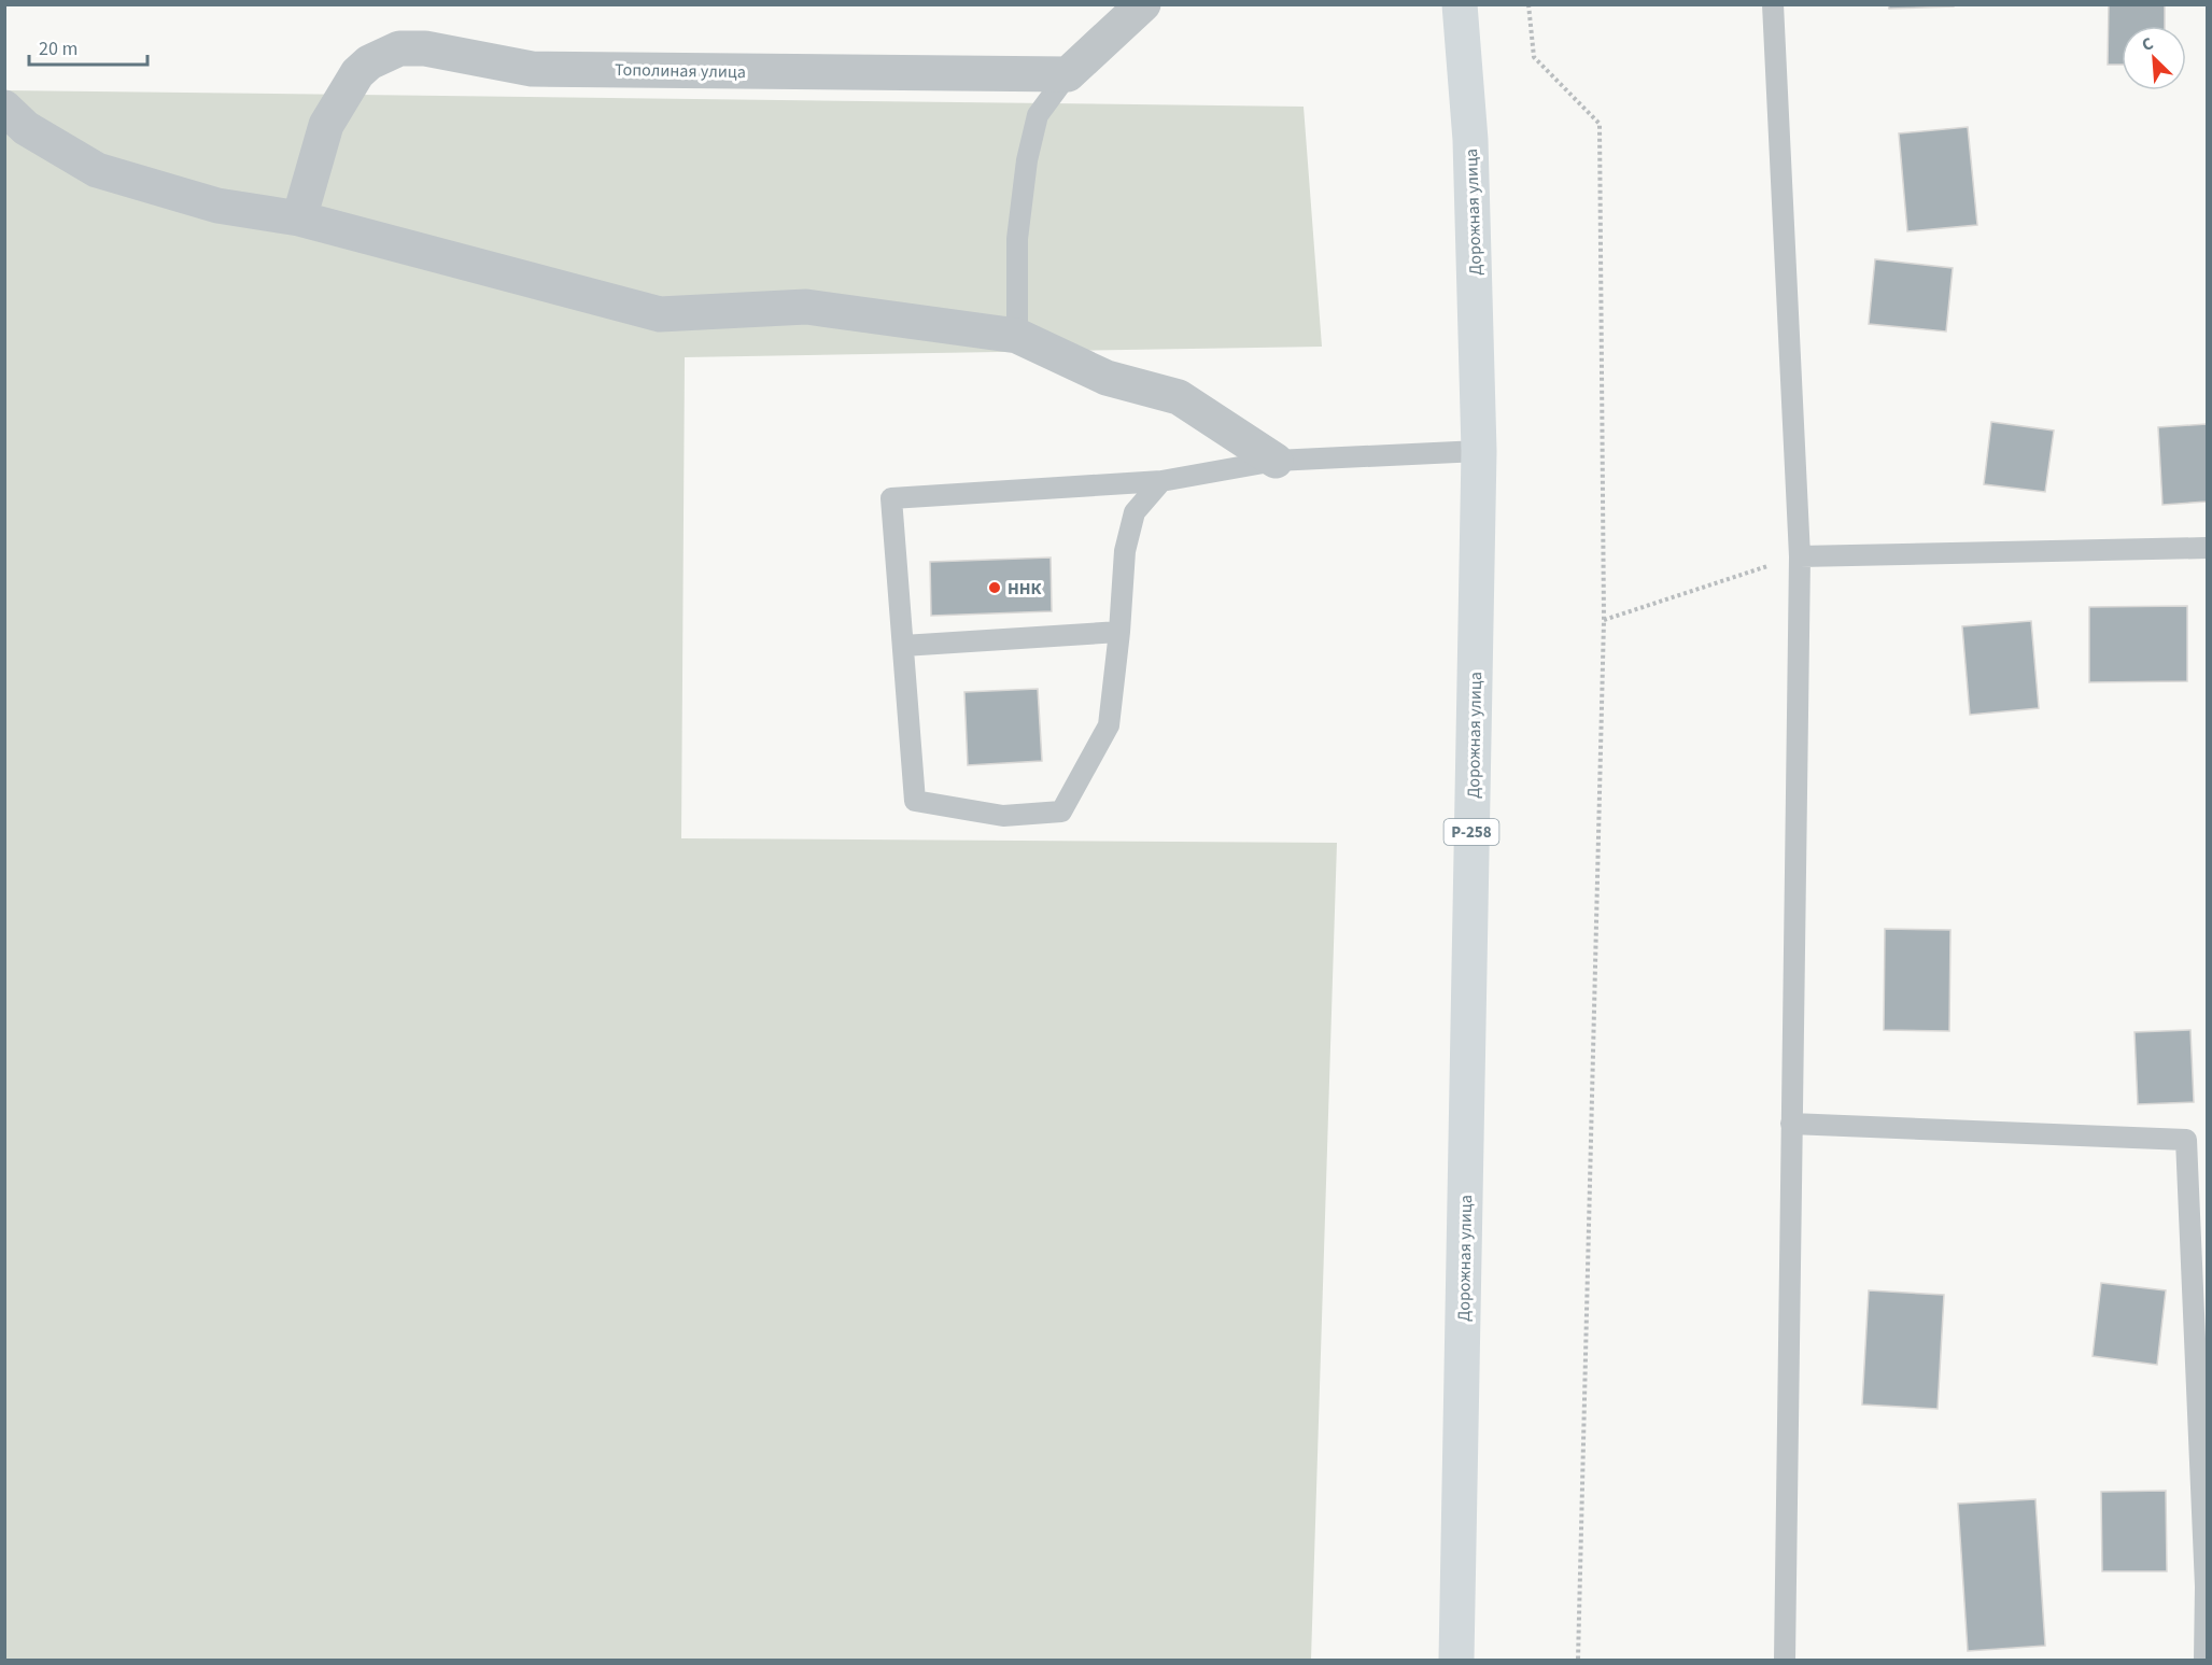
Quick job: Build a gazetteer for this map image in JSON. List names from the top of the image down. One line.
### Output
{"streets":{"highway":["Дорожная улица","Р-258"],"street":["Тополиная улица"]},"places":["ННК"],"scale_bar":"20 m","north":"top left"}
